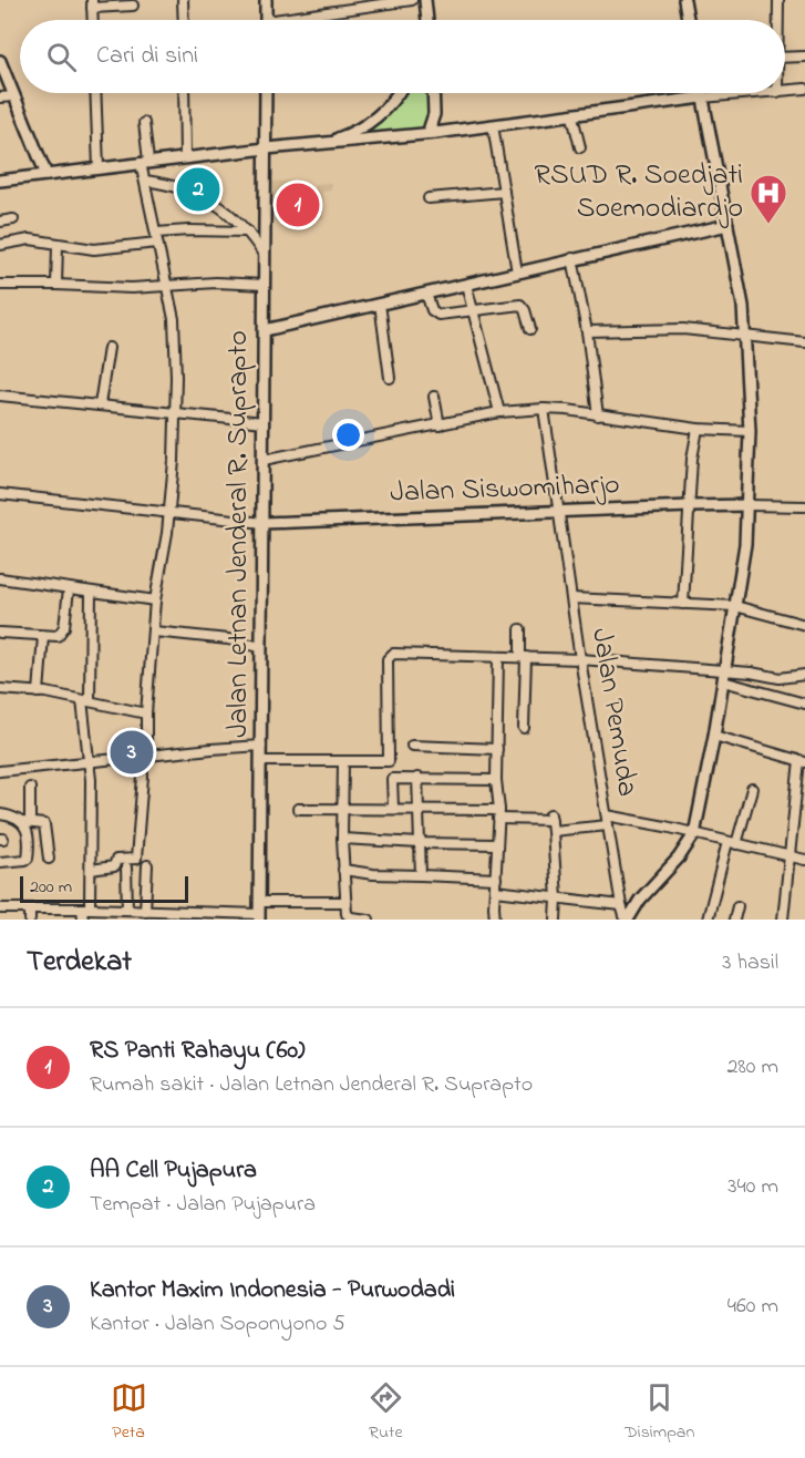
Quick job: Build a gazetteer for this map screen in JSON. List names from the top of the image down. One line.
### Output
{"streets":{"main road":["Jalan Siswomiharjo","Jalan Letnan Jenderal R. Suprapto"],"street":["Jalan Pemuda"]},"crossings":[["Jalan Siswomiharjo","Jalan Letnan Jenderal R. Suprapto"],["Jalan Siswomiharjo","Jalan Pemuda"]],"places":{"hospital":["RSUD R. Soedjati Soemodiardjo"]},"scale_bar":"200 m","page":{"search":"Cari di sini","pins":["2","1","3"],"scale":"200 m","heading":["Terdekat","3 hasil"],"list":[{"mark":"1","name":"RS Panti Rahayu (60)","note":"Rumah sakit · Jalan Letnan Jenderal R. Suprapto","value":"280 m"},{"mark":"2","name":"AA Cell Pujapura","note":"Tempat · Jalan Pujapura","value":"340 m"},{"mark":"3","name":"Kantor Maxim Indonesia - Purwodadi","note":"Kantor · Jalan Soponyono 5","value":"460 m"}],"nav":["Peta","Rute","Disimpan"]}}
